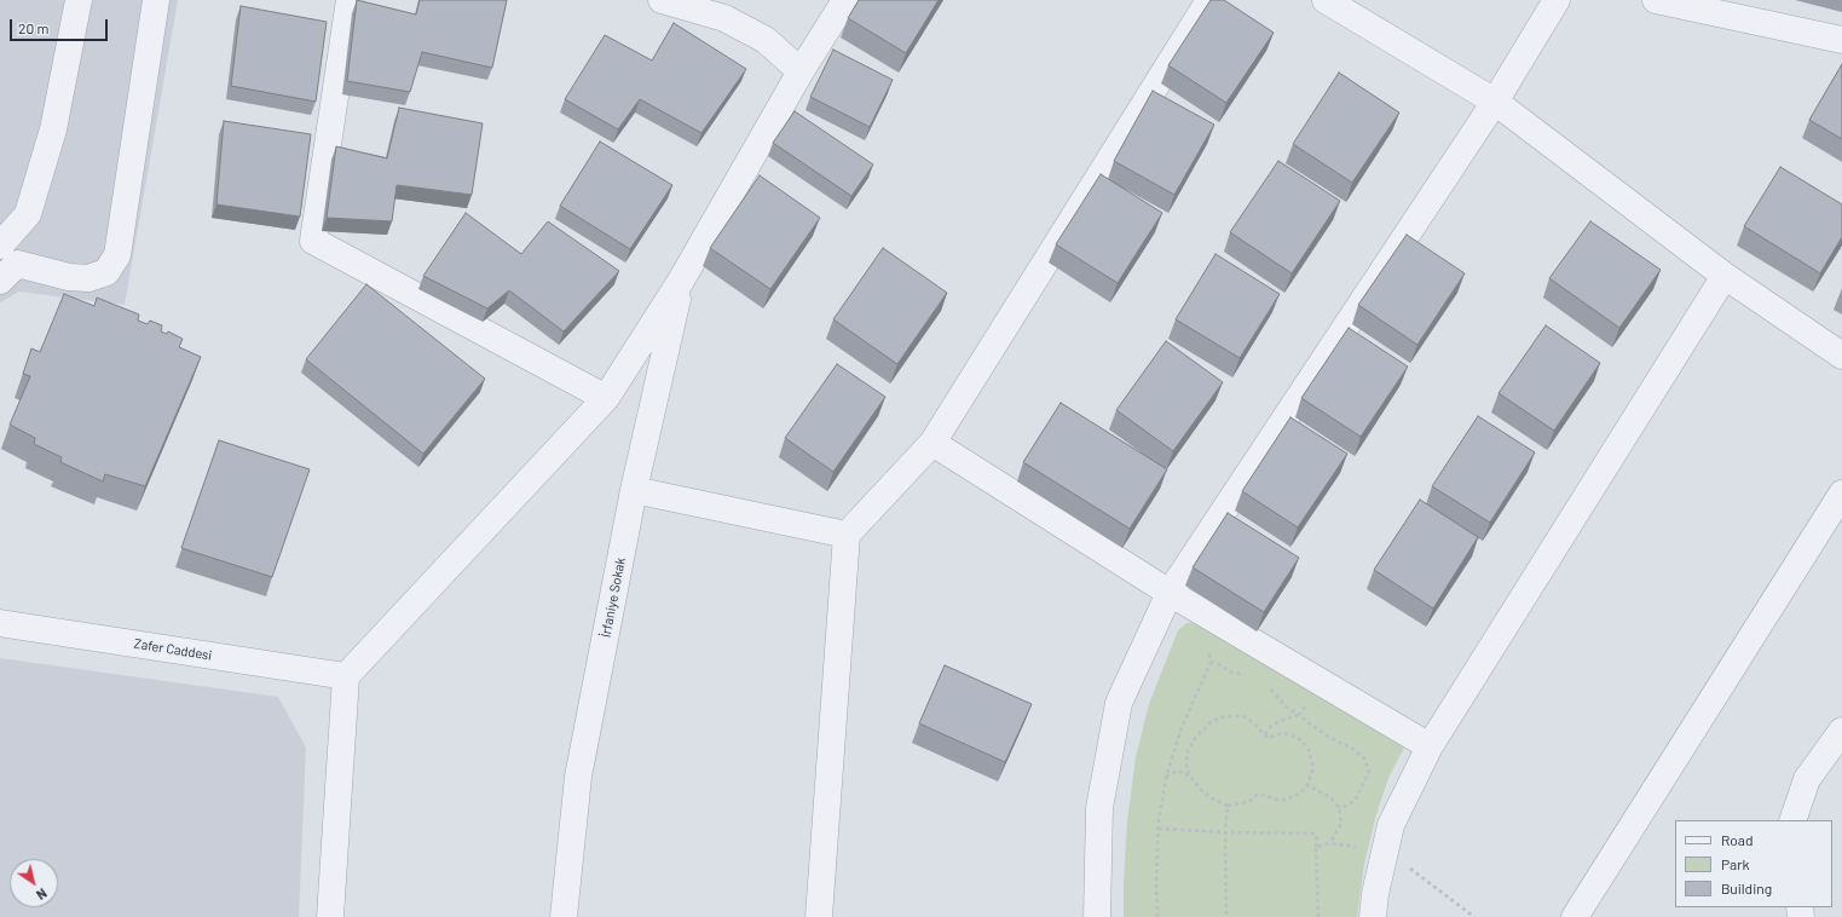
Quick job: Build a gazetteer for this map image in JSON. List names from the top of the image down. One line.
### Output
{"streets":{"street":["İrfaniye Sokak","Zafer Caddesi"]},"legend":["Road","Park","Building"],"scale_bar":"20 m","north":"bottom right"}
